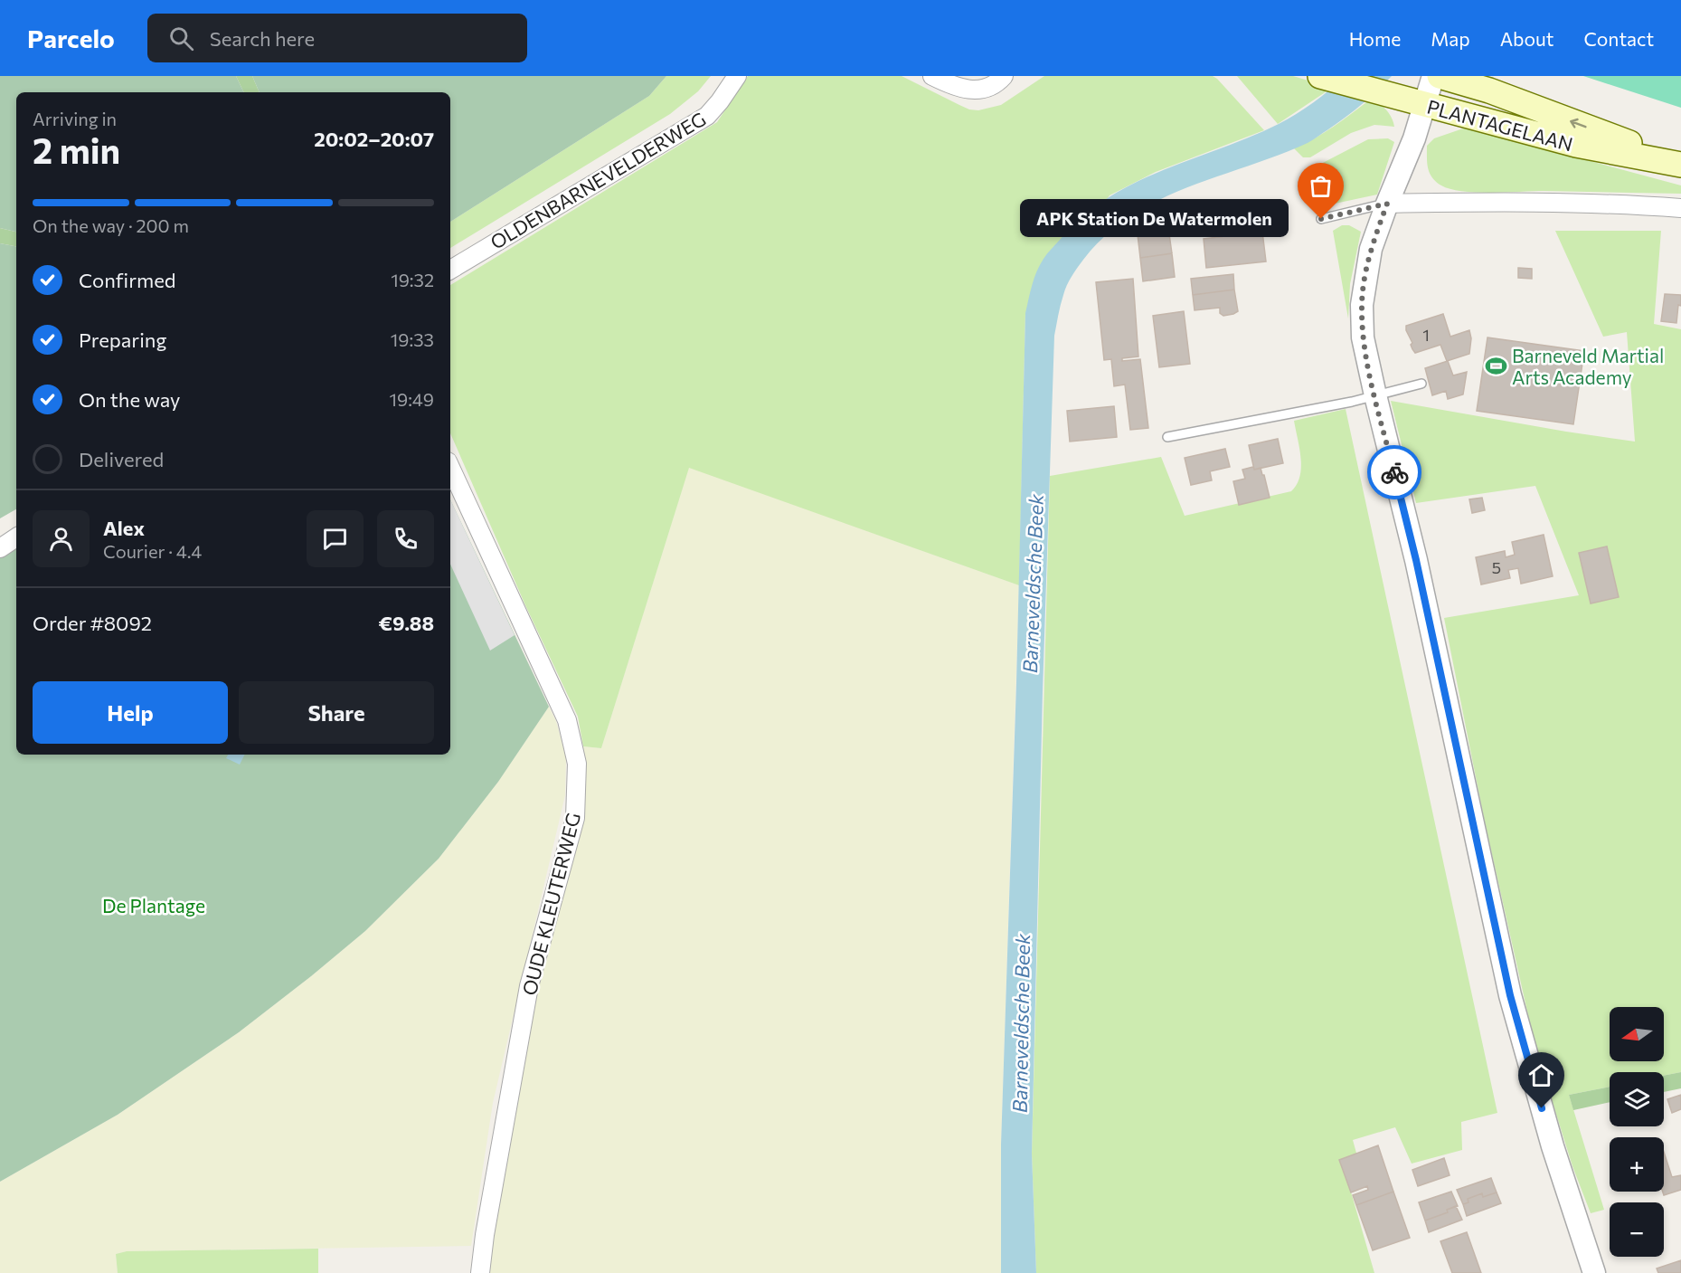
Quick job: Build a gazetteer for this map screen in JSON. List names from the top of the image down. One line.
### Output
{"streets":{"main road":["PLANTAGELAAN"],"street":["OLDENBARNEVELDERWEG","OUDE KLEUTERWEG"]},"water":["Barneveldsche Beek"],"parks":["De Plantage"],"places":{"other":["APK Station De Watermolen"],"sports":["Barneveld Martial Arts Academy"]},"house_numbers":["1","5"],"north":"left","page":{"header":"Parcelo","search":"Search here","nav":["Home","Map","About","Contact"],"heading":["2 min","Arriving in","20:02–20:07"],"panel":["Alex","Courier · 4.4","Order #8092","€9.88"],"bar":"On the way · 200 m","bubble":"APK Station De Watermolen","list":[["Confirmed","19:32"],["Preparing","19:33"],["On the way","19:49"],"Delivered"],"buttons":["Help","Share"],"map_buttons":["+","−"]}}
